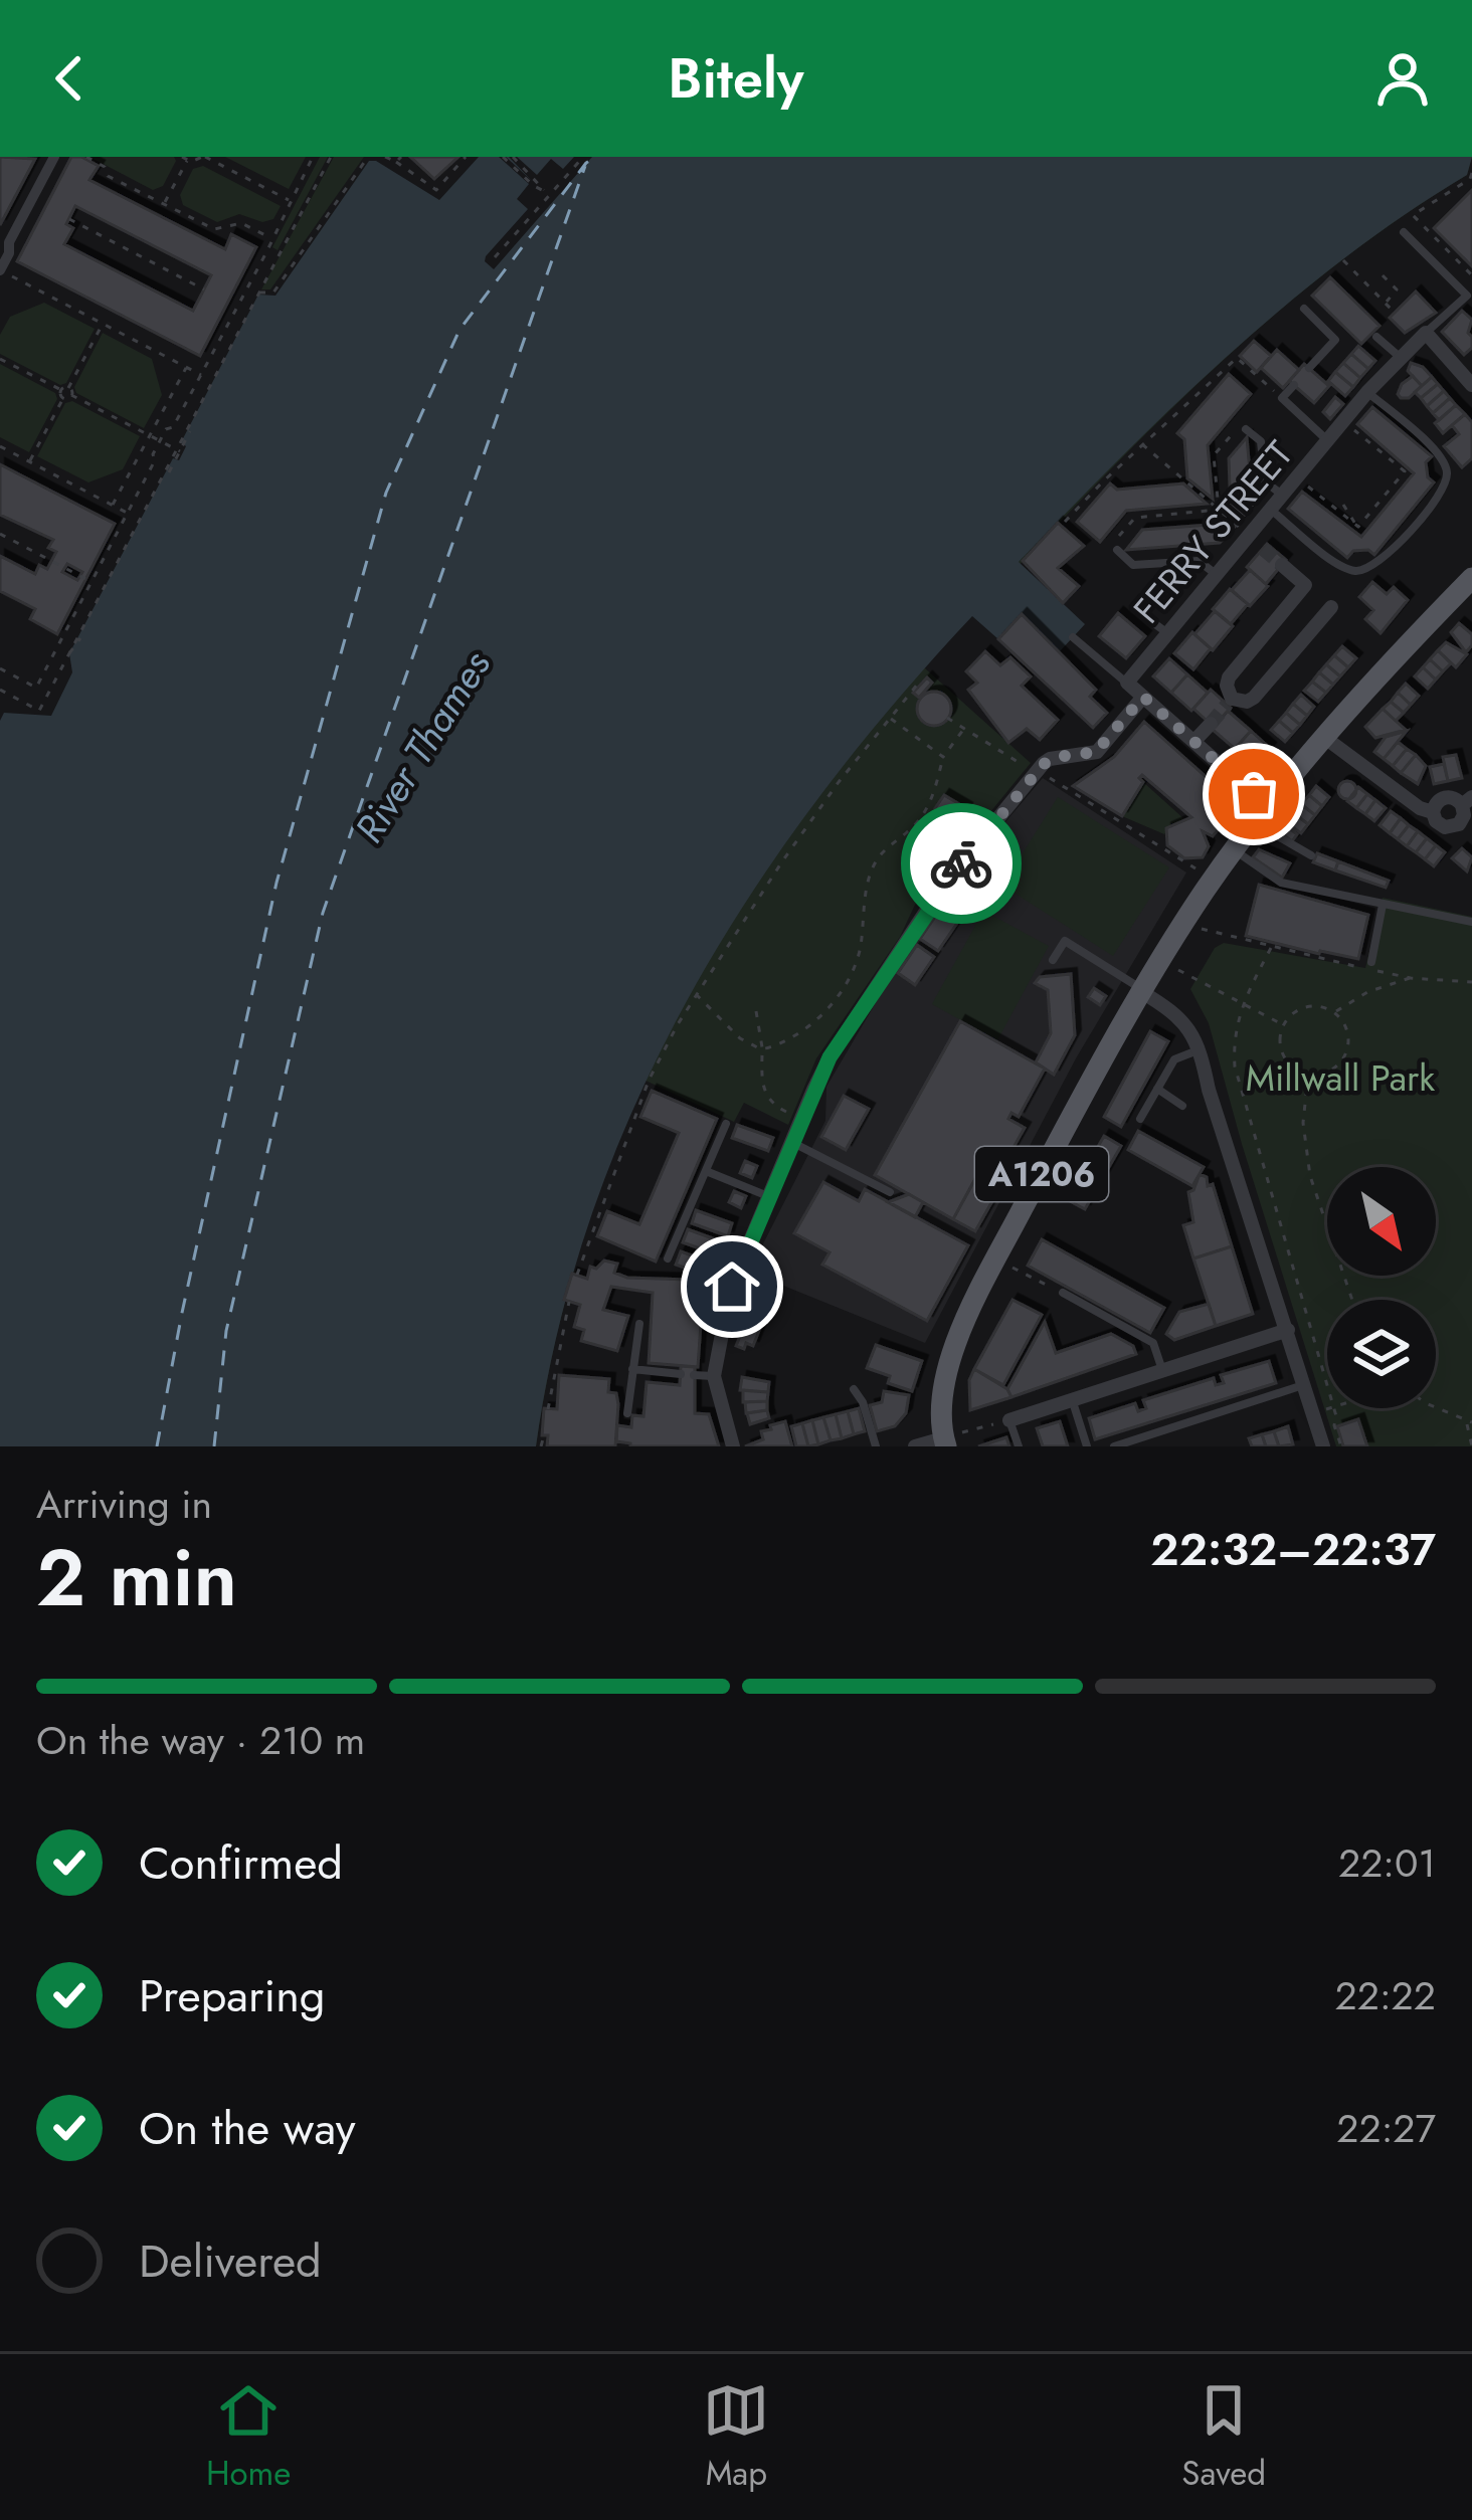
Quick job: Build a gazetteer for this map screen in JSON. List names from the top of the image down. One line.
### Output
{"streets":{"main road":["A1206"],"street":["FERRY STREET"]},"water":["River Thames"],"parks":["Millwall Park"],"north":"bottom right","page":{"header":"Bitely","heading":["2 min","Arriving in","22:32–22:37"],"bar":"On the way · 210 m","list":[["Confirmed","22:01"],["Preparing","22:22"],["On the way","22:27"],"Delivered"],"tabs":["Home","Map","Saved"]}}
